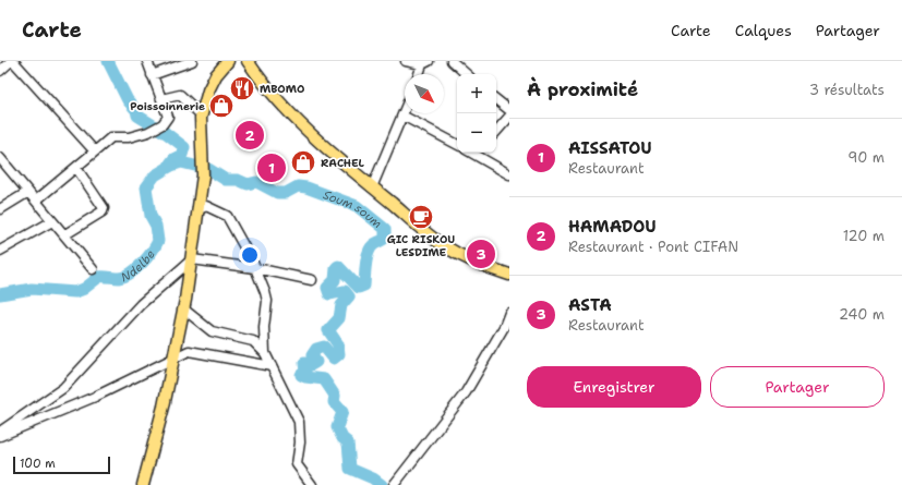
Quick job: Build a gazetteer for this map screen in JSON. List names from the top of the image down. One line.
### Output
{"water":["Soum soum","Ndelbe"],"places":{"restaurant":["MBOMO"],"shop":["Poissoinnerie","RACHEL"],"cafe":["GIC RISKOU LESDIME"]},"scale_bar":"100 m","north":"bottom right","page":{"header":"Carte","nav":["Carte","Calques","Partager"],"heading":["À proximité","3 résultats"],"map_buttons":["+","−"],"list":[{"mark":"1","name":"AISSATOU","note":"Restaurant","value":"90 m"},{"mark":"2","name":"HAMADOU","note":"Restaurant · Pont CIFAN","value":"120 m"},{"mark":"3","name":"ASTA","note":"Restaurant","value":"240 m"}],"pins":["2","1","3"],"buttons":["Enregistrer","Partager"],"scale":"100 m"}}
